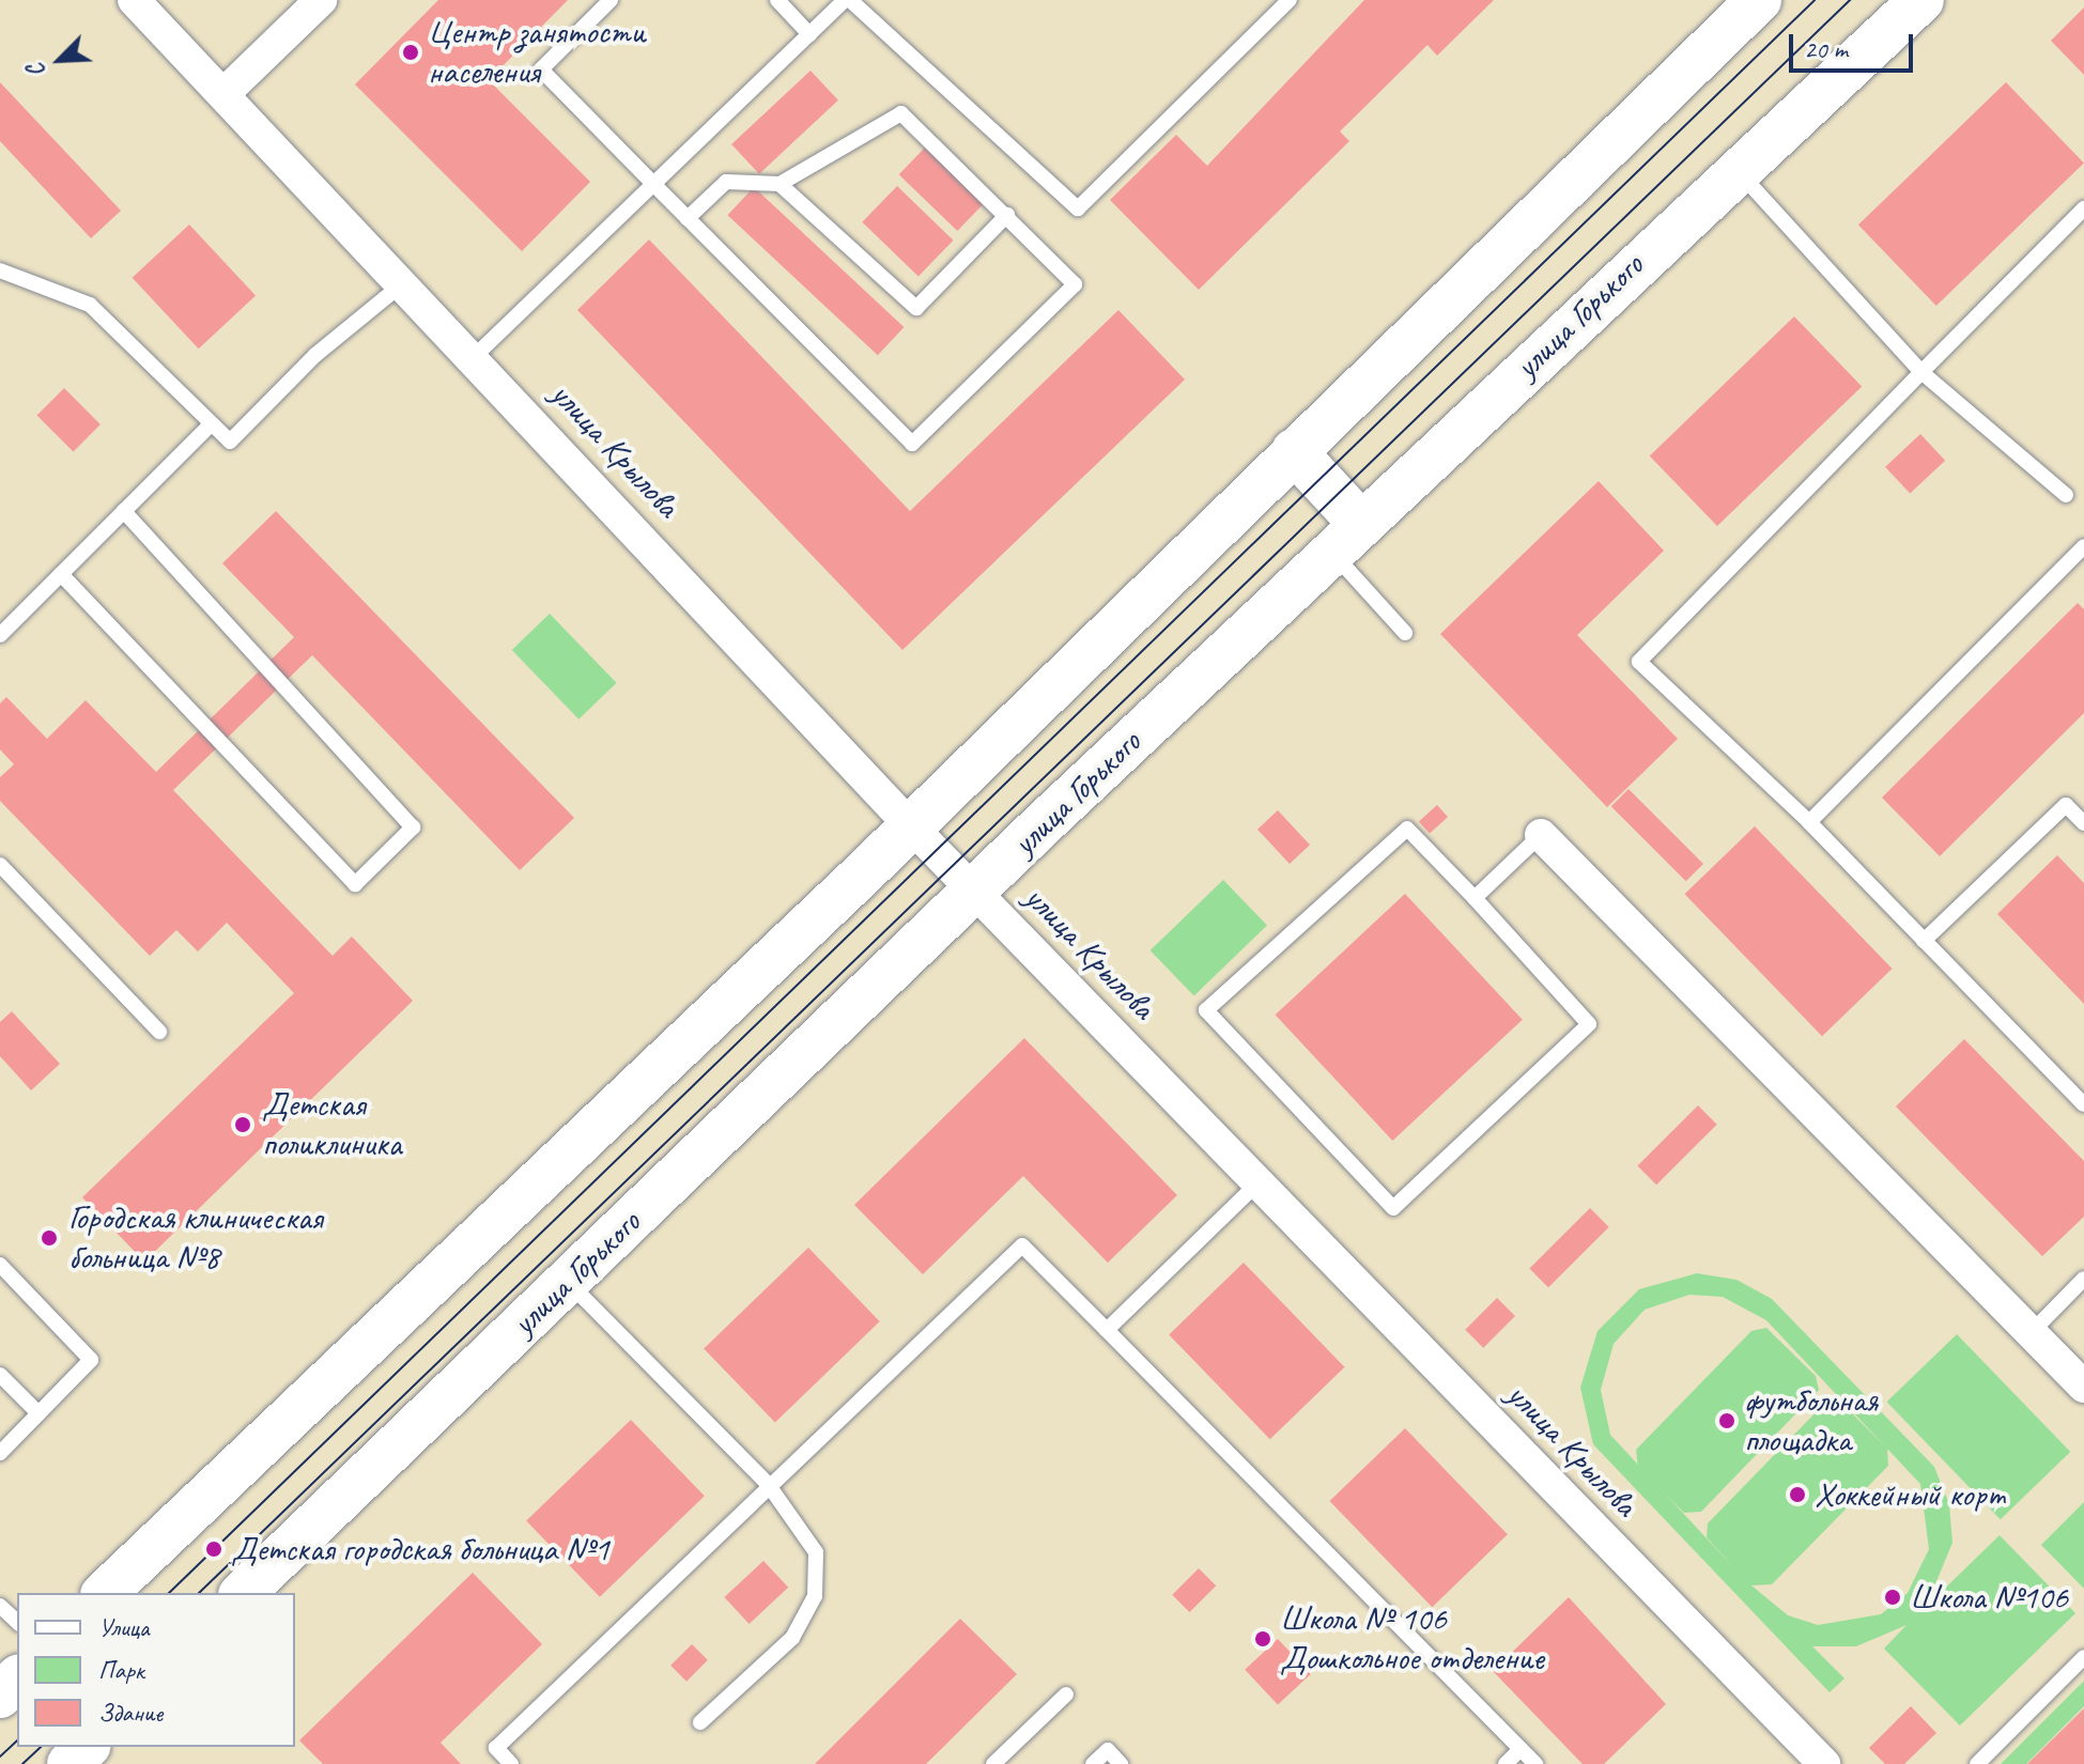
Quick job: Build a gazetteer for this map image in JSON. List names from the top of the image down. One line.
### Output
{"streets":{"main road":["улица Горького"],"street":["улица Крылова"]},"crossings":[["улица Горького","улица Крылова"]],"places":["Центр занятости населения","Детская поликлиника","Городская клиническая больница №8","футбольная площадка","Хоккейный корт","Детская городская больница №1","Школа №106","Школа № 106 Дошкольное отделение"],"legend":["Улица","Парк","Здание"],"scale_bar":"20 m","north":"bottom left"}
